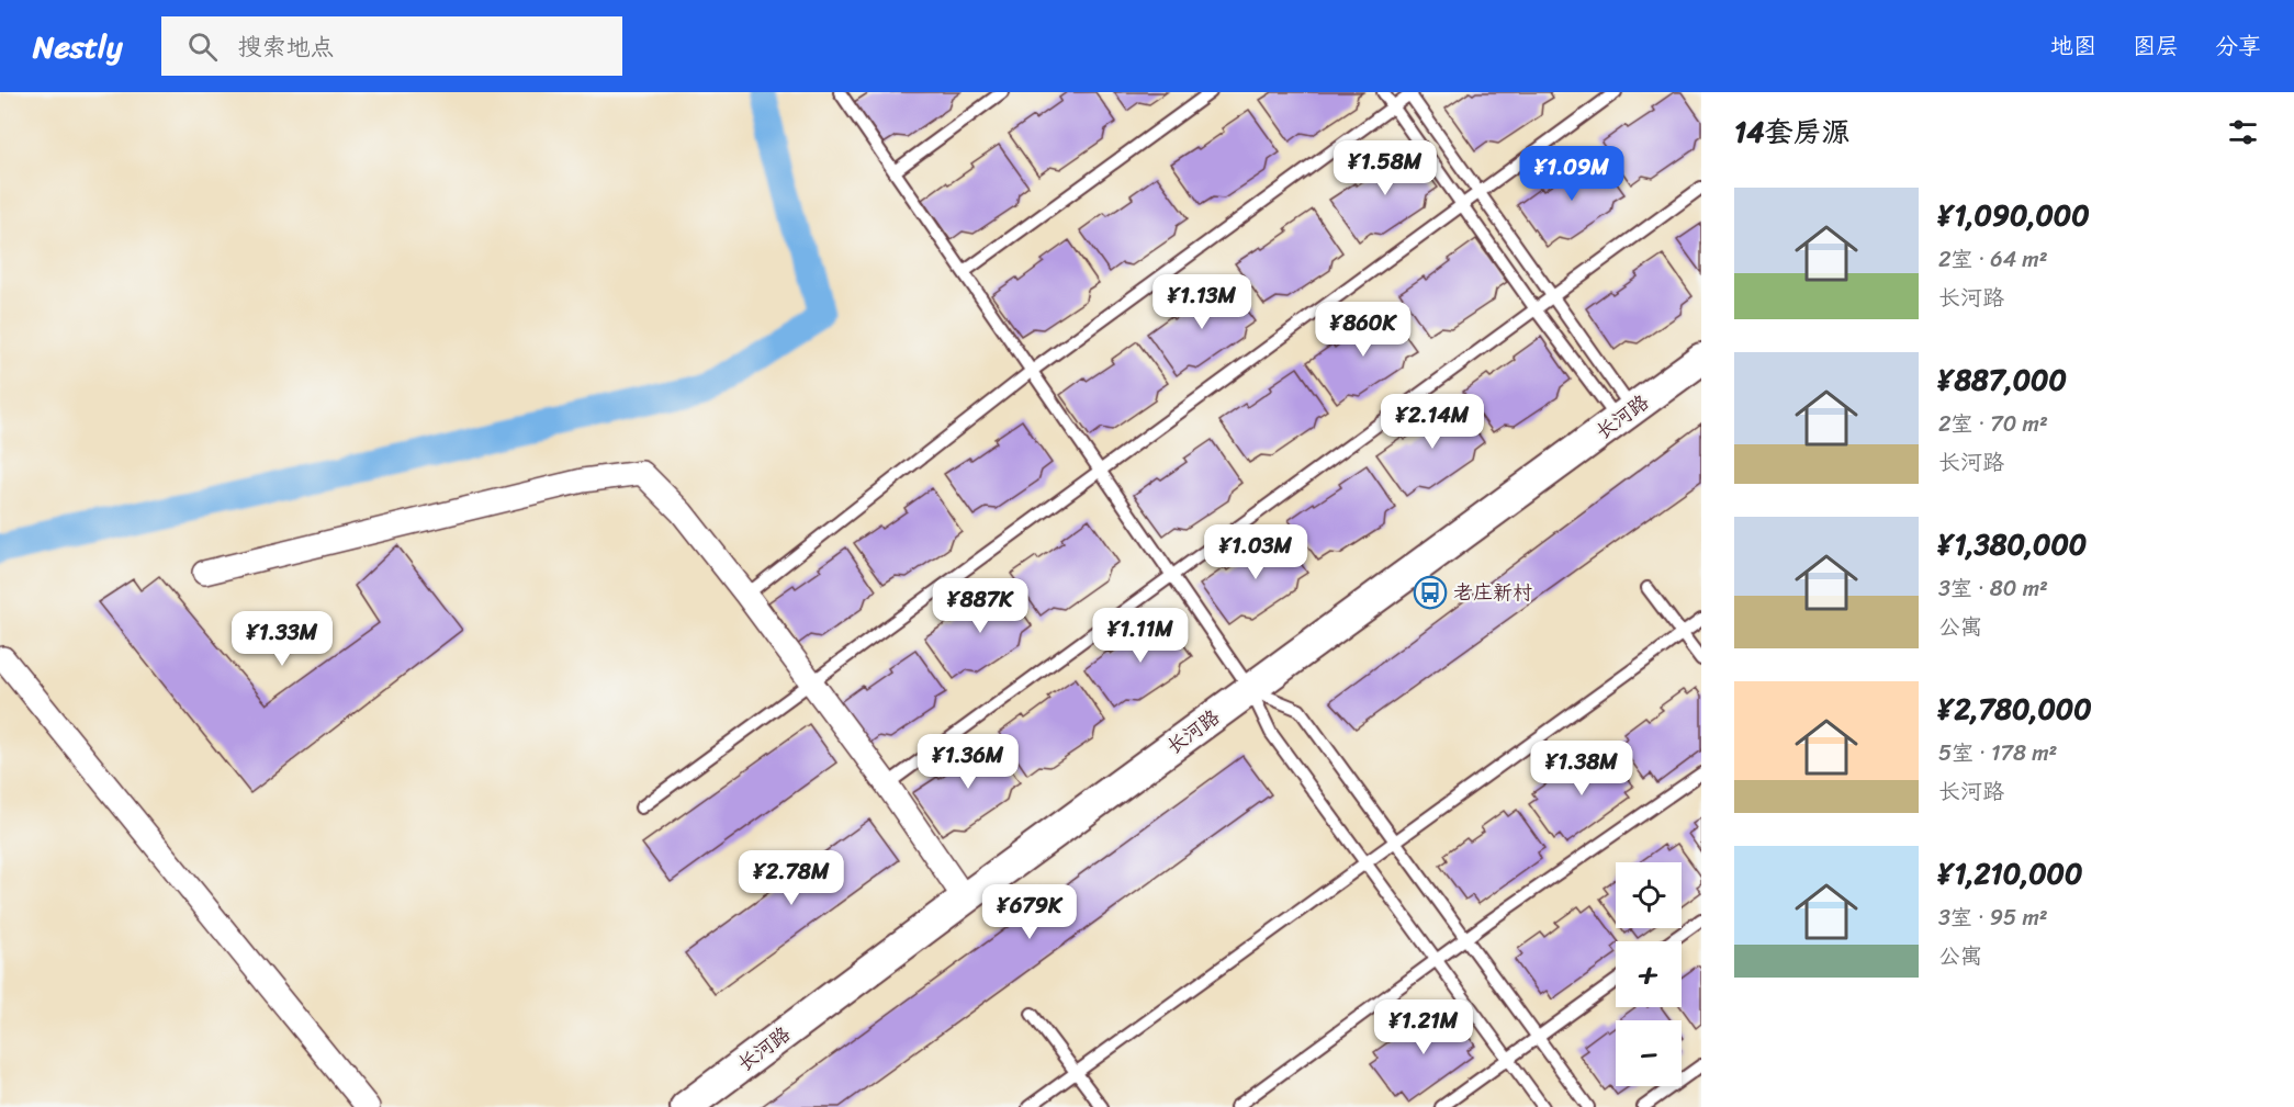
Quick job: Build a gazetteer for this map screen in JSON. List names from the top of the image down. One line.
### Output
{"streets":{"street":["长河路"]},"places":{"bus stop":["老庄新村"]},"page":{"header":"Nestly","search":"搜索地点","nav":["地图","图层","分享"],"heading":"14套房源","price":["¥1.58M","¥1.09M","¥1.13M","¥860K","¥2.14M","¥1.03M","¥887K","¥1.11M","¥1.33M","¥1.36M","¥1.38M","¥2.78M","¥679K","¥1.21M"],"list":[{"name":"¥1,090,000","note":"2室 · 64 m² · 长河路"},{"name":"¥887,000","note":"2室 · 70 m² · 长河路"},{"name":"¥1,380,000","note":"3室 · 80 m² · 公寓"},{"name":"¥2,780,000","note":"5室 · 178 m² · 长河路"},{"name":"¥1,210,000","note":"3室 · 95 m² · 公寓"}],"map_buttons":["+","−"]}}
